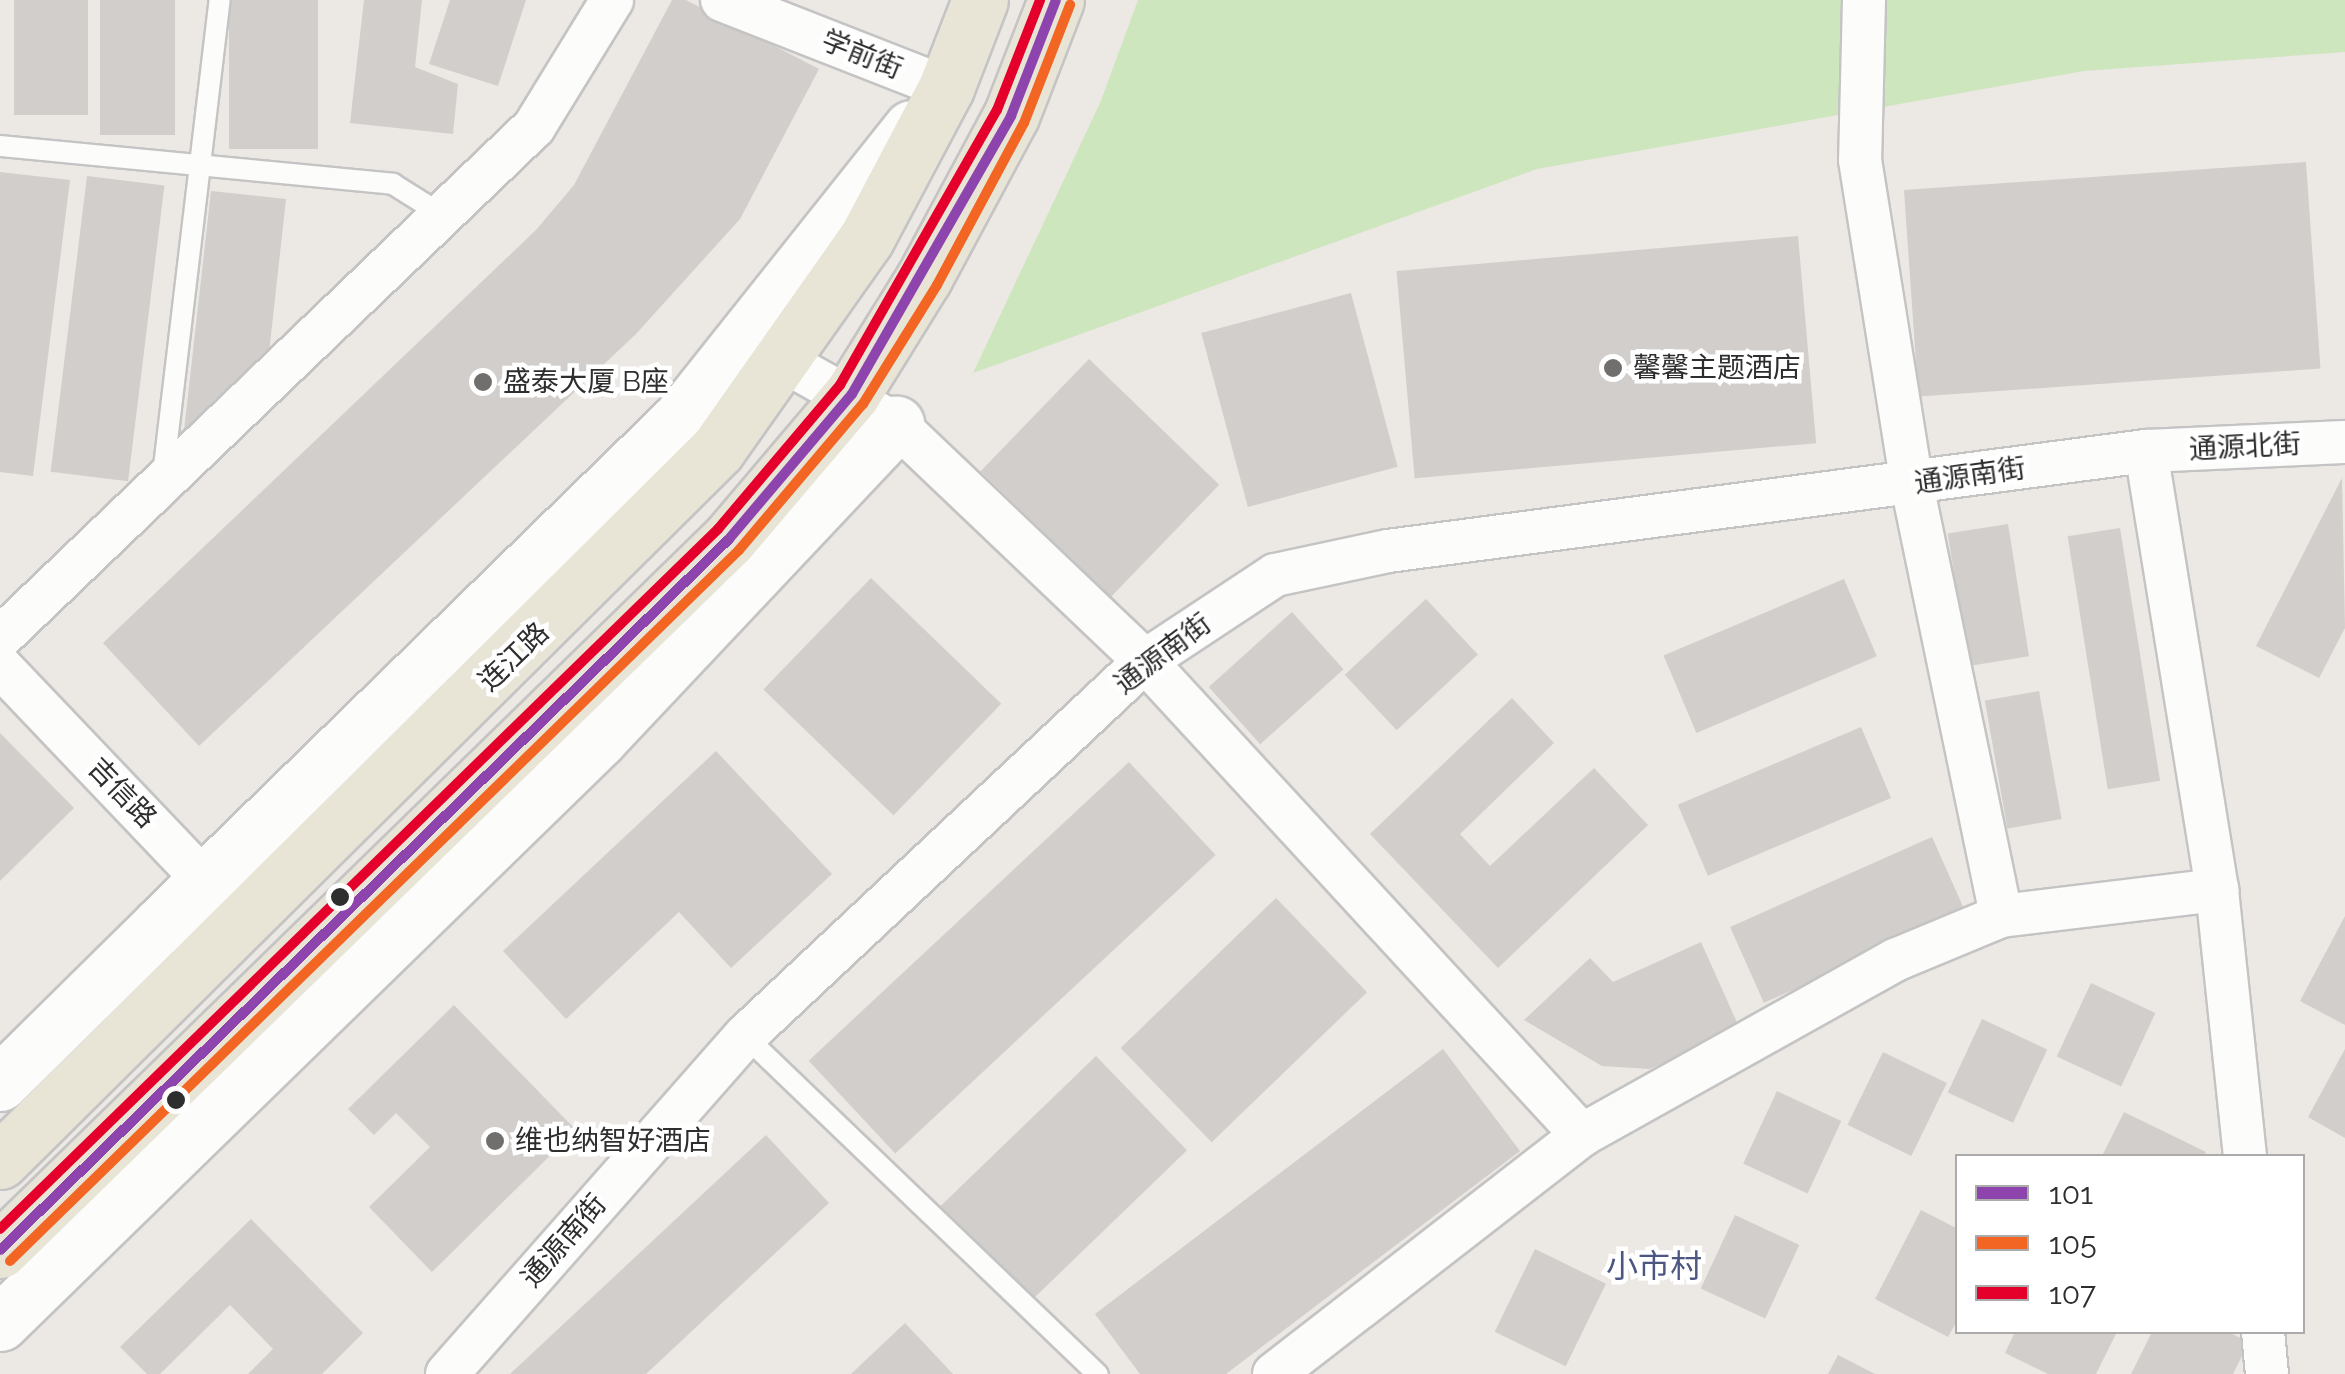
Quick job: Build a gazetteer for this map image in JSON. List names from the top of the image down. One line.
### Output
{"streets":{"main road":["连江路"],"street":["学前街","通源北街","通源南街","吉信路"]},"crossings":[["学前街","连江路"],["通源北街","通源南街"],["连江路","吉信路"]],"districts":["小市村"],"places":["馨馨主题酒店","盛泰大厦 B座","维也纳智好酒店"],"lines":["transit line 101","transit line 107","transit line 105"],"legend":["101","105","107"]}
